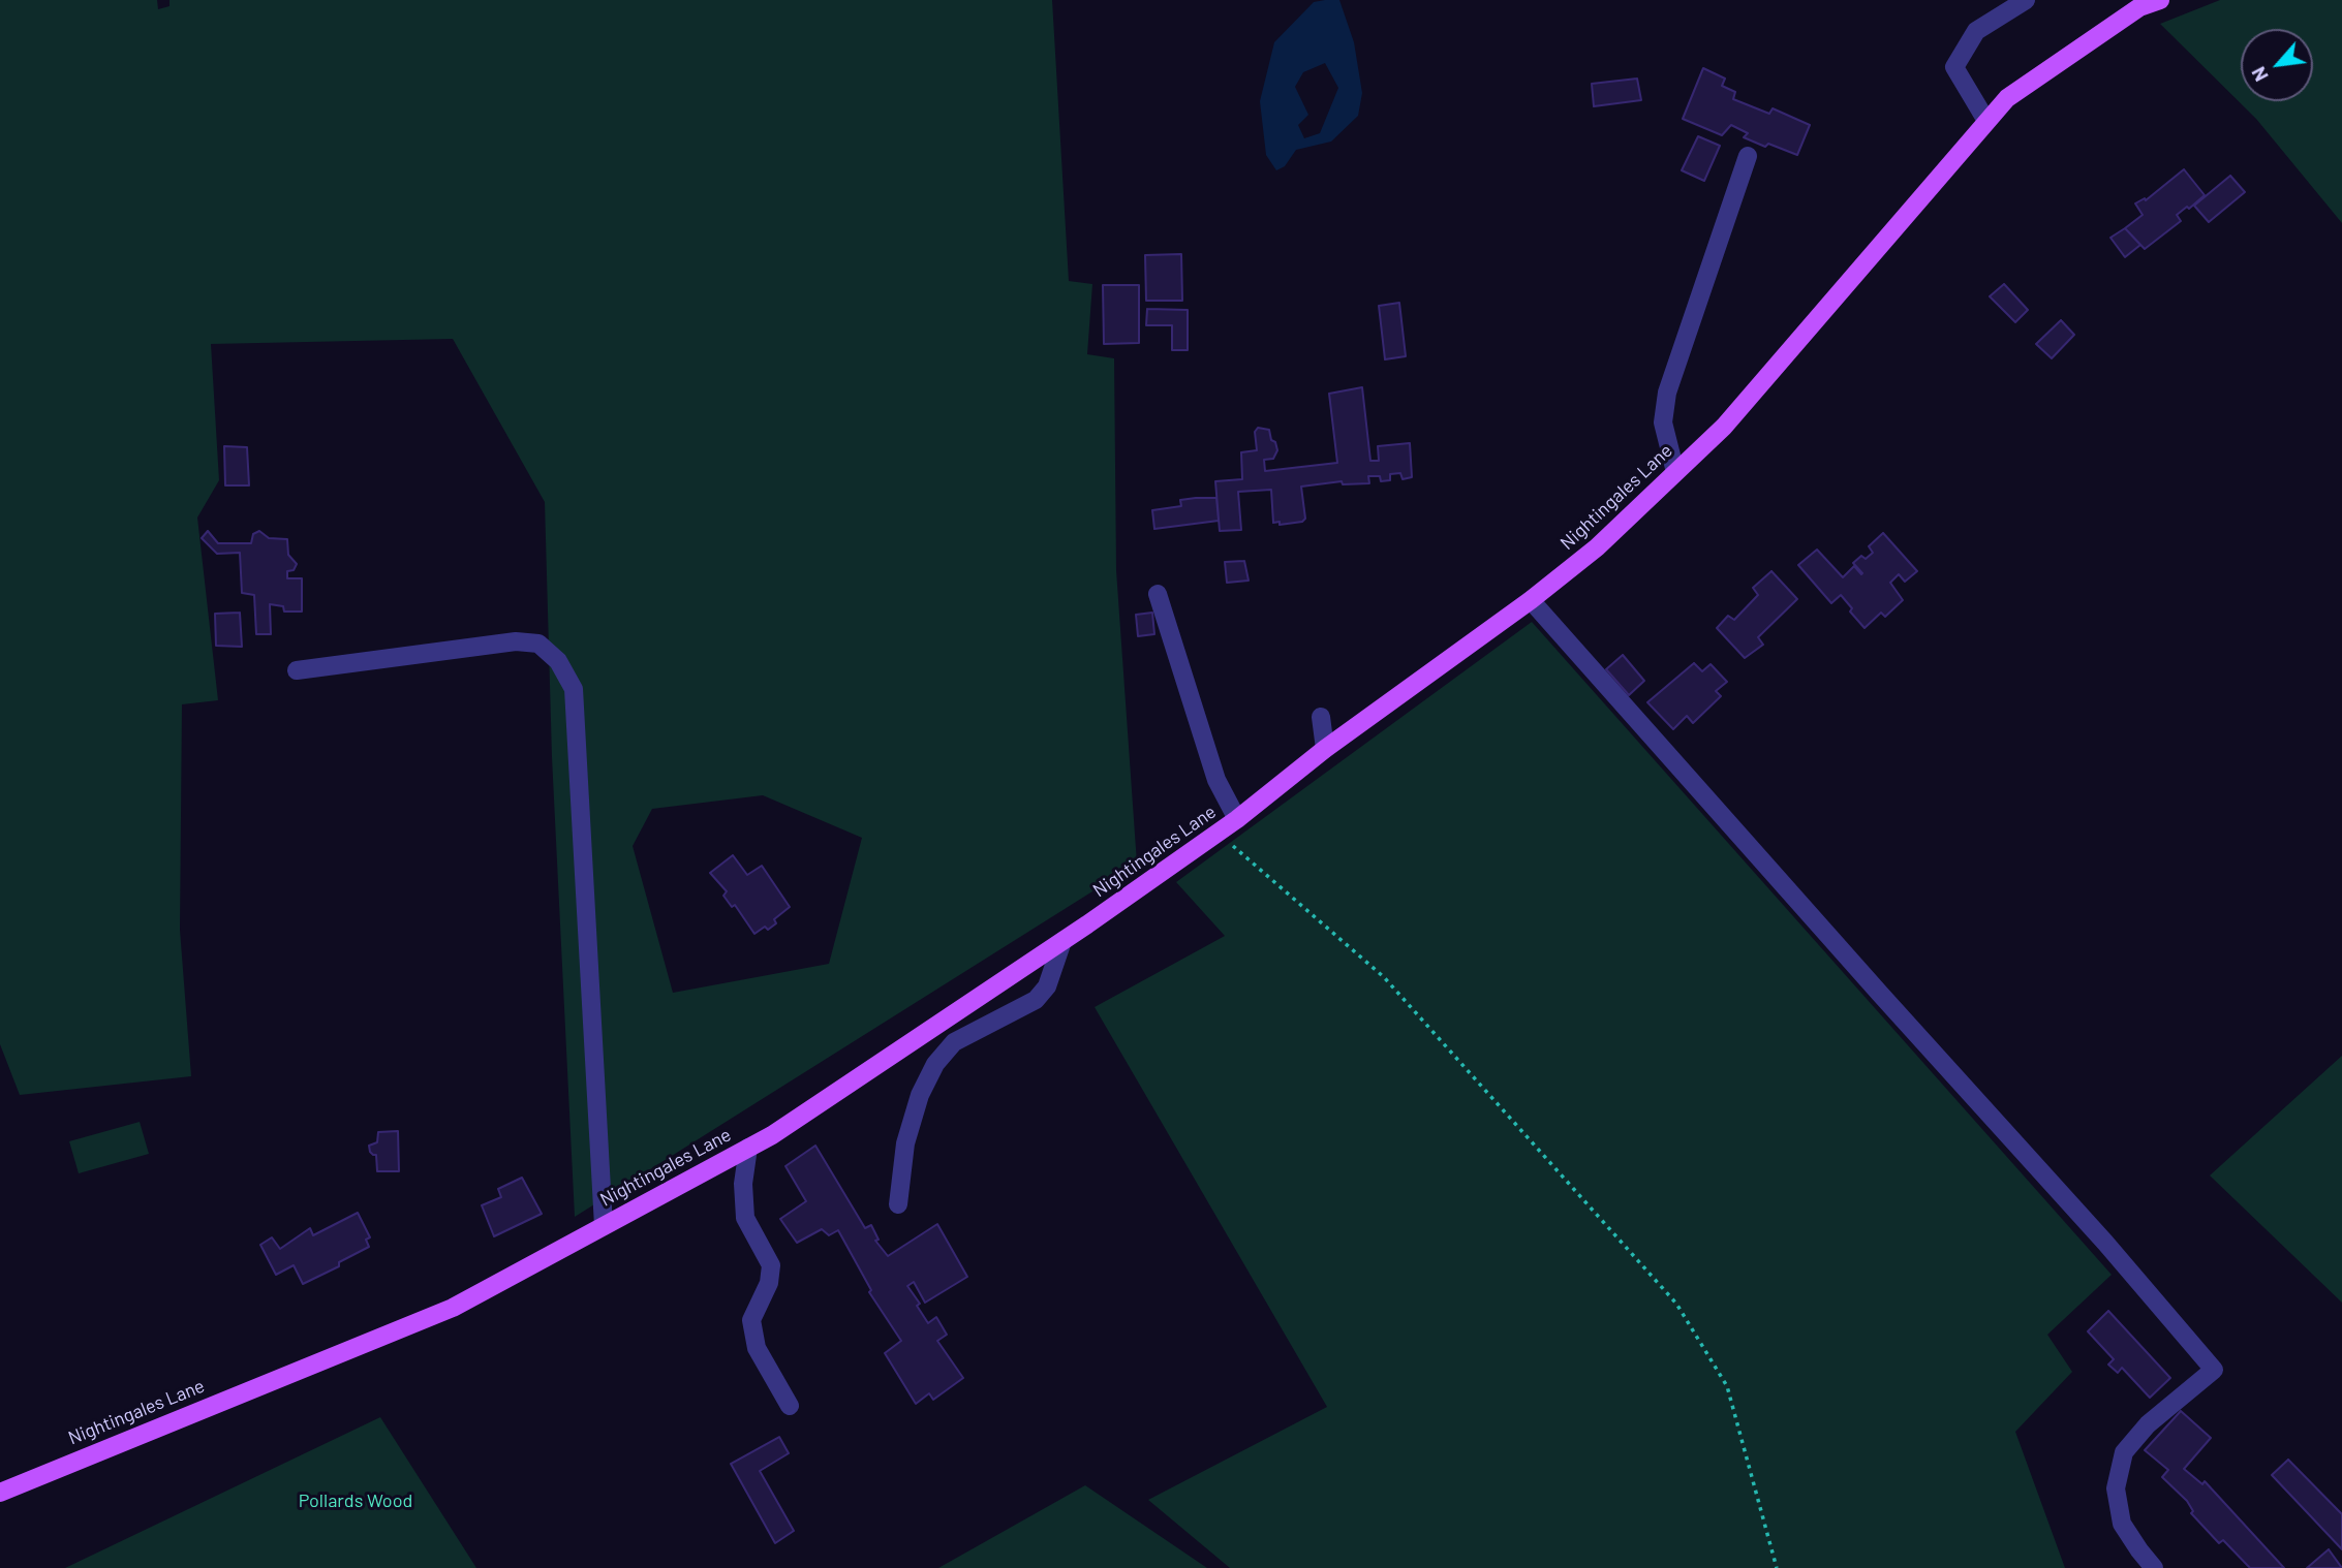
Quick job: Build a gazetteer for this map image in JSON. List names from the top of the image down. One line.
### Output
{"streets":{"main road":["Nightingales Lane"]},"parks":["Pollards Wood"],"north":"bottom left"}
